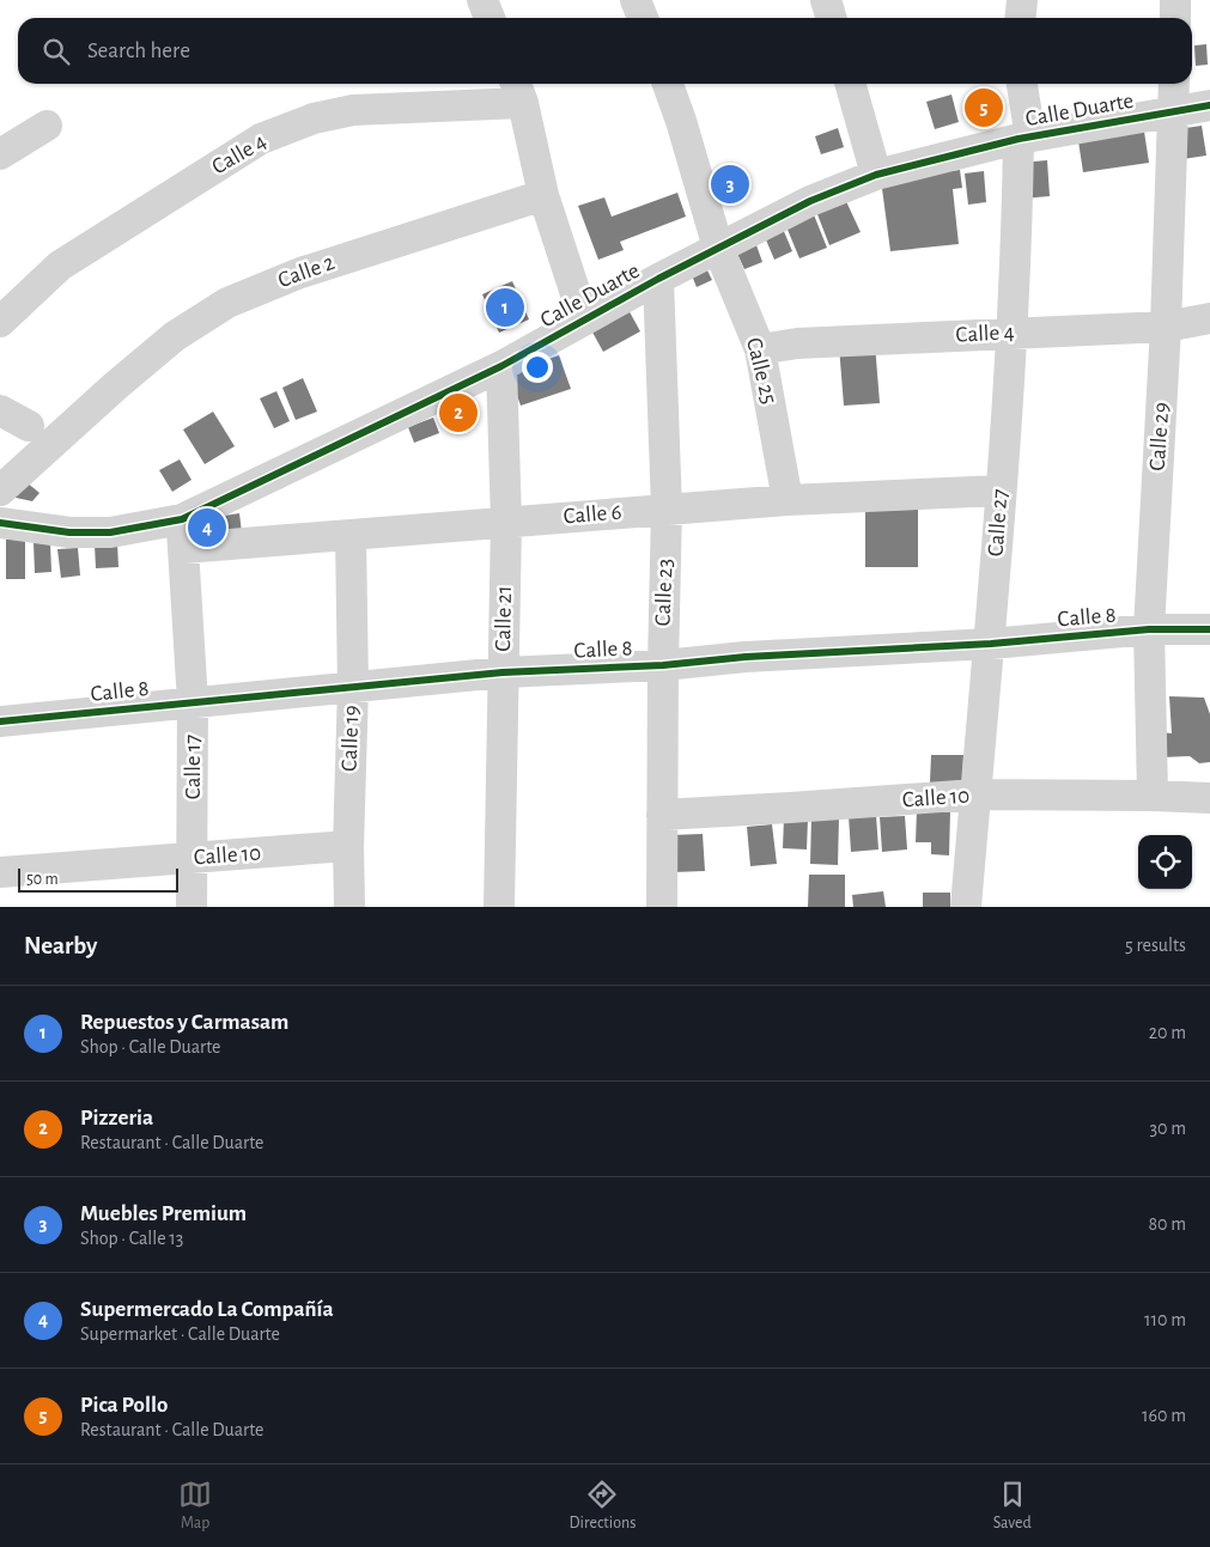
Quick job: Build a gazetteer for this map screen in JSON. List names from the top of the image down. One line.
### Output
{"streets":{"street":["Calle Duarte","Calle 4","Calle 2","Calle 25","Calle 29","Calle 6","Calle 27","Calle 23","Calle 8","Calle 21","Calle 19","Calle 17","Calle 10"]},"crossings":[["Calle Duarte","Calle 25"],["Calle Duarte","Calle 29"],["Calle Duarte","Calle 6"],["Calle Duarte","Calle 27"],["Calle Duarte","Calle 23"],["Calle Duarte","Calle 21"],["Calle Duarte","Calle 17"],["Calle 4","Calle 25"],["Calle 4","Calle 29"],["Calle 4","Calle 27"],["Calle 25","Calle 6"],["Calle 29","Calle 8"],["Calle 29","Calle 10"],["Calle 6","Calle 27"],["Calle 6","Calle 23"],["Calle 6","Calle 21"],["Calle 6","Calle 19"],["Calle 6","Calle 17"],["Calle 27","Calle 8"],["Calle 27","Calle 10"],["Calle 23","Calle 8"],["Calle 23","Calle 10"],["Calle 8","Calle 21"],["Calle 8","Calle 19"],["Calle 8","Calle 17"],["Calle 19","Calle 10"],["Calle 17","Calle 10"]],"scale_bar":"50 m","page":{"search":"Search here","pins":["5","3","1","2","4"],"scale":"50 m","heading":["Nearby","5 results"],"list":[{"mark":"1","name":"Repuestos y Carmasam","note":"Shop · Calle Duarte","value":"20 m"},{"mark":"2","name":"Pizzeria","note":"Restaurant · Calle Duarte","value":"30 m"},{"mark":"3","name":"Muebles Premium","note":"Shop · Calle 13","value":"80 m"},{"mark":"4","name":"Supermercado La Compañía","note":"Supermarket · Calle Duarte","value":"110 m"},{"mark":"5","name":"Pica Pollo","note":"Restaurant · Calle Duarte","value":"160 m"}],"nav":["Map","Directions","Saved"]}}
